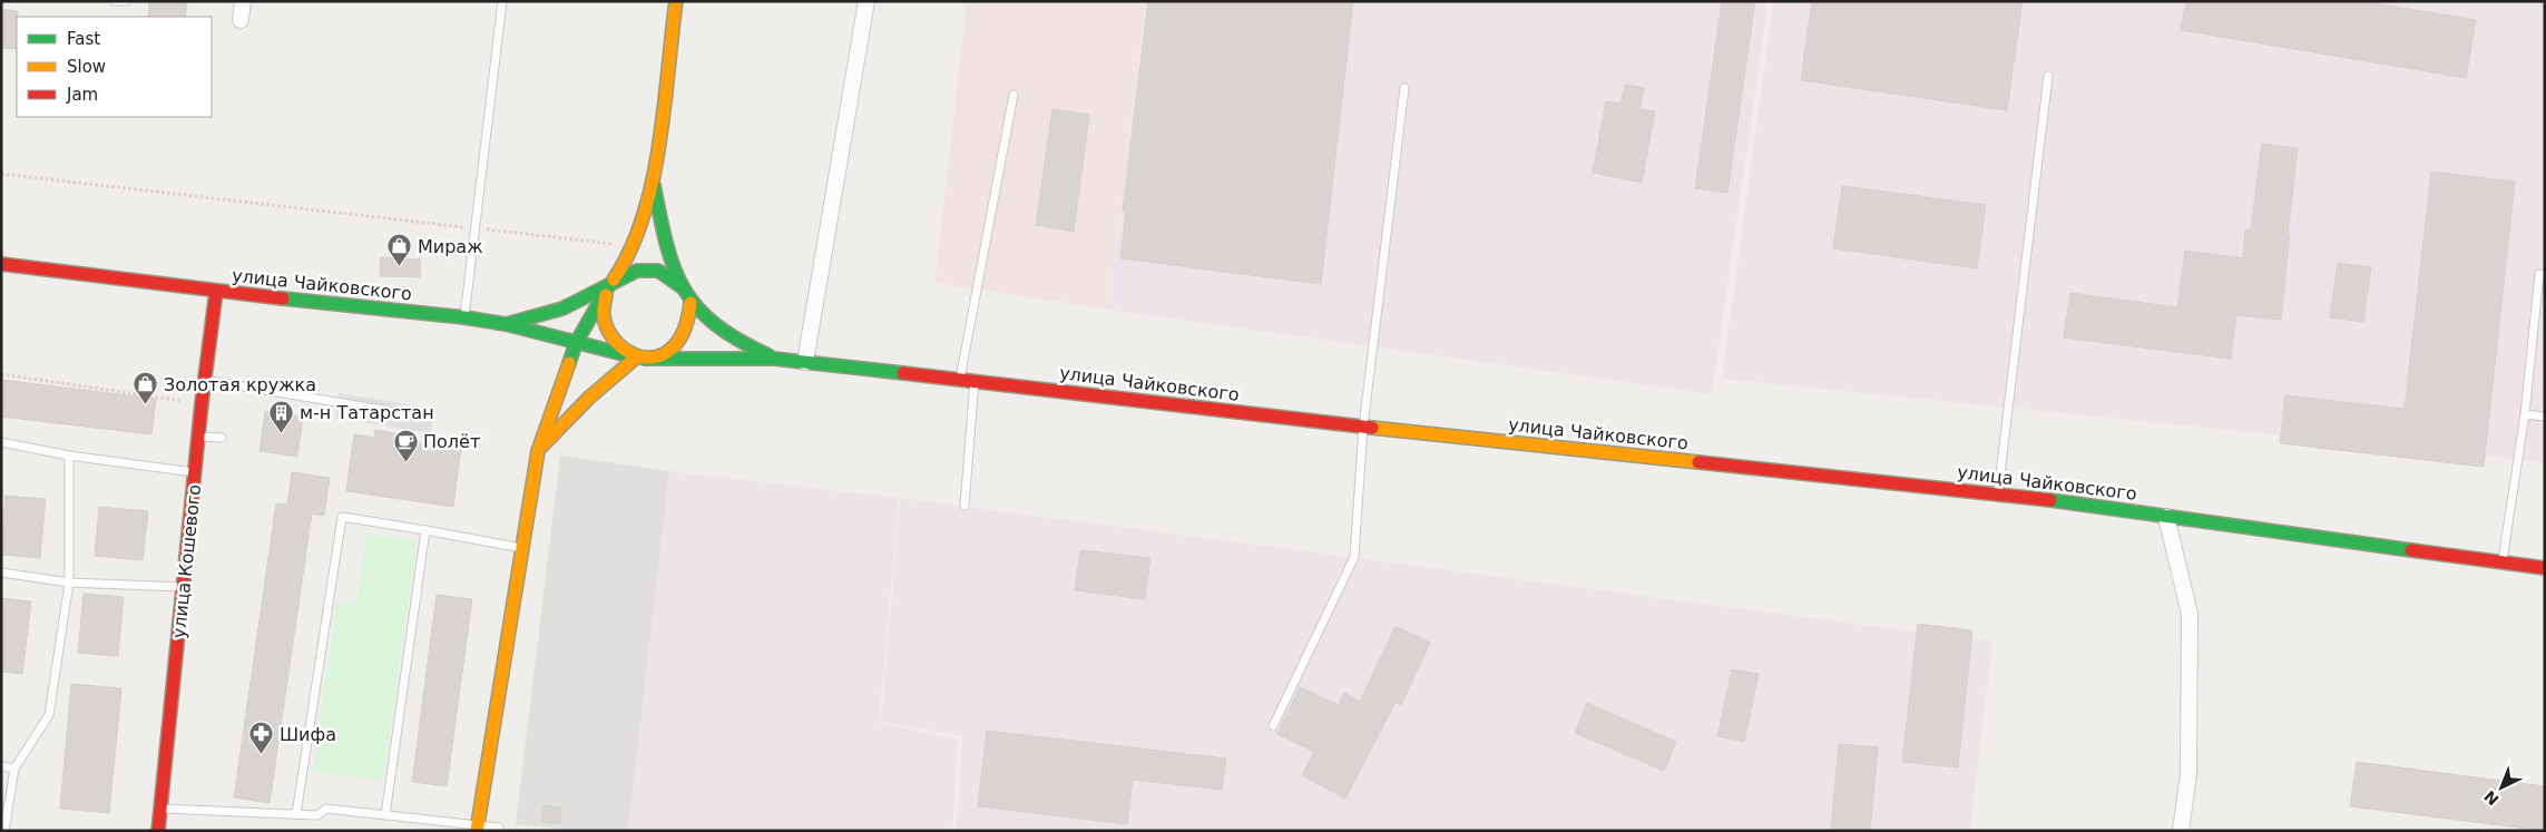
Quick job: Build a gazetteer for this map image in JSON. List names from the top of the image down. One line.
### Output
{"streets":{"main road":["улица Чайковского","улица Кошевого"]},"crossings":[["улица Чайковского","улица Кошевого"]],"places":{"shop":["Мираж","Золотая кружка"],"building":["м-н Татарстан"],"cafe":["Полёт"],"pharmacy":["Шифа"]},"legend":["Fast","Slow","Jam"],"north":"bottom left"}
